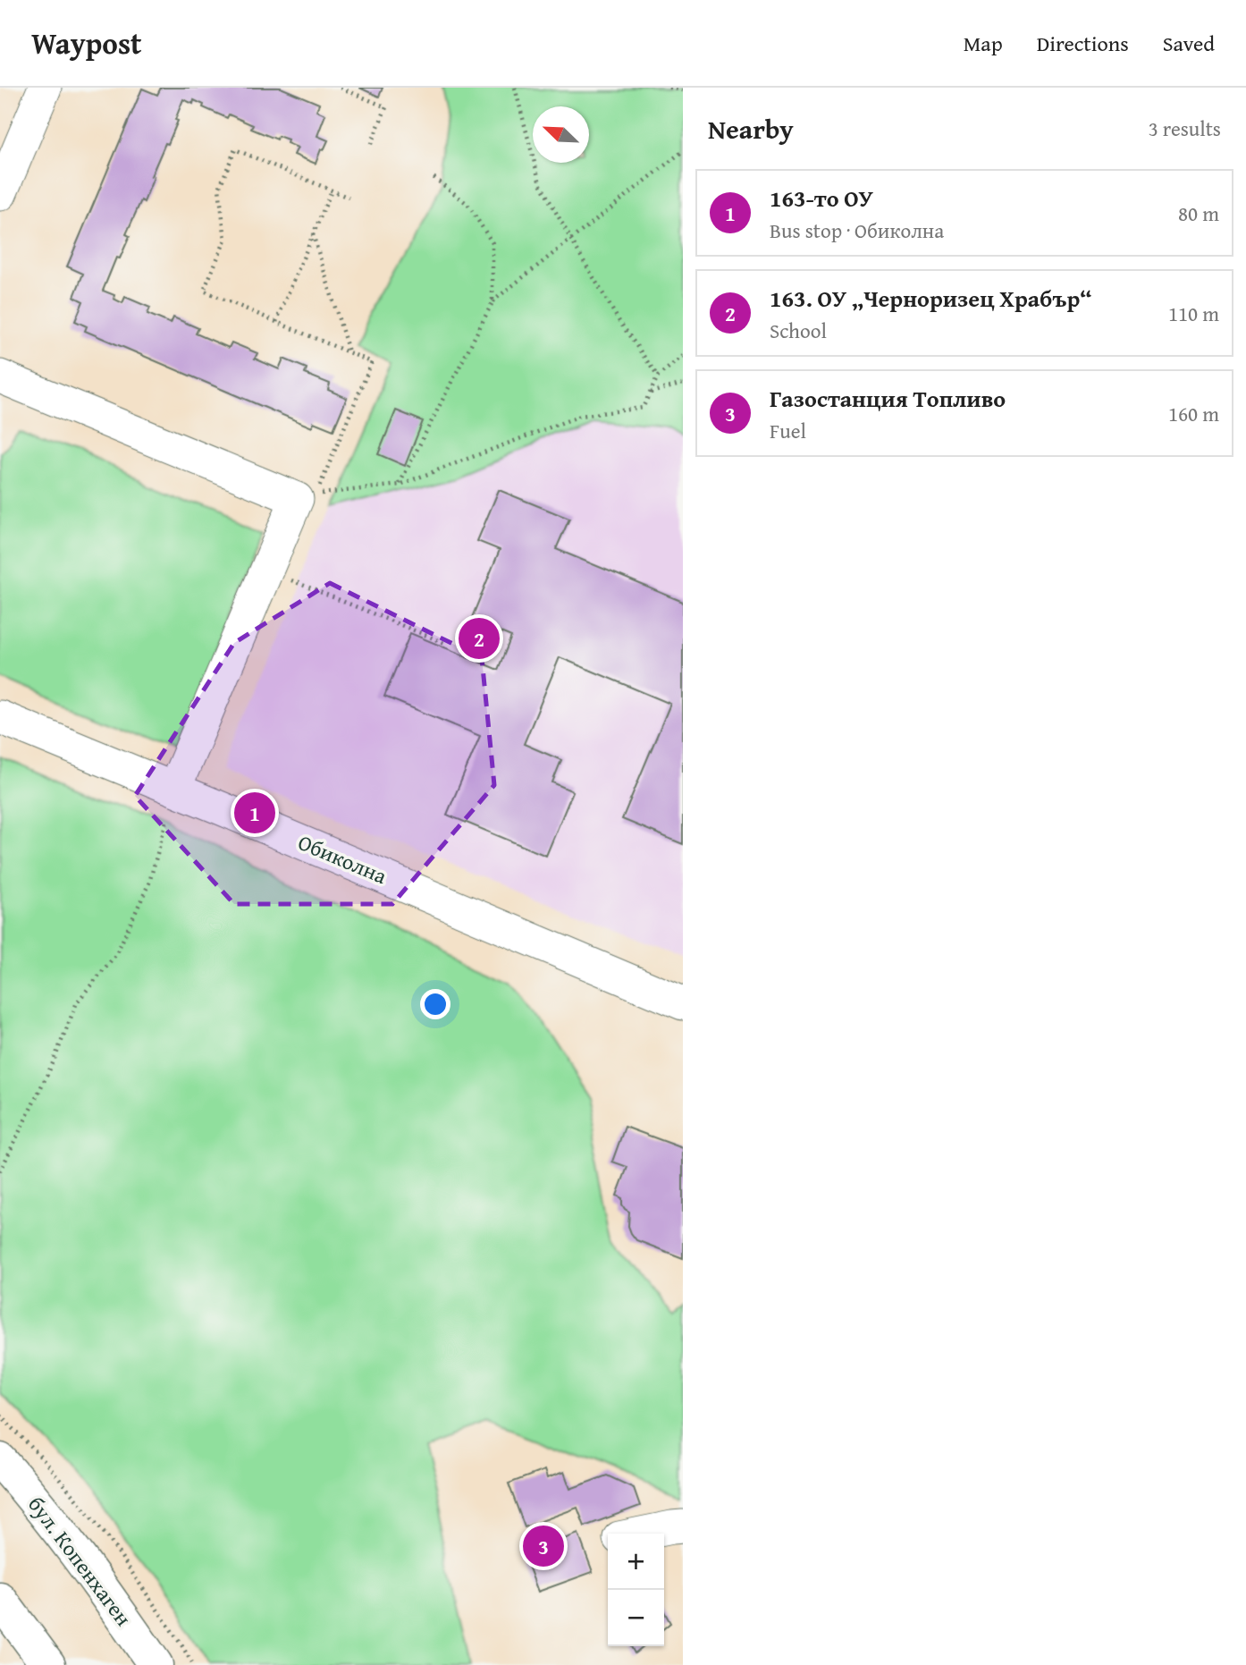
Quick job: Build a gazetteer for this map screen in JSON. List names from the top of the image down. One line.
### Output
{"streets":{"main road":["бул. Копенхаген"],"street":["Обиколна"]},"north":"top left","page":{"header":"Waypost","nav":["Map","Directions","Saved"],"heading":["Nearby","3 results"],"list":[{"mark":"1","name":"163-то ОУ","note":"Bus stop · Обиколна","value":"80 m"},{"mark":"2","name":"163. ОУ „Черноризец Храбър“","note":"School","value":"110 m"},{"mark":"3","name":"Газостанция Топливо","note":"Fuel","value":"160 m"}],"pins":["2","1","3"],"map_buttons":["+","−"]}}
